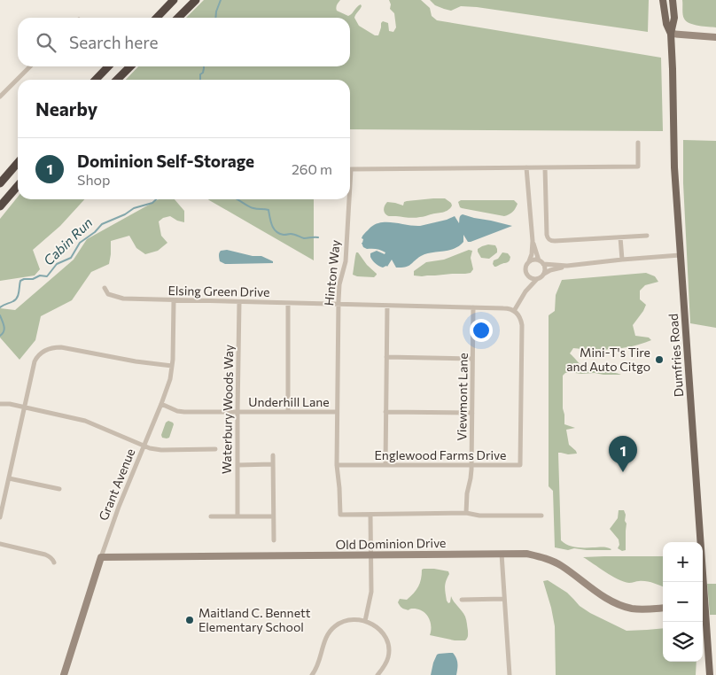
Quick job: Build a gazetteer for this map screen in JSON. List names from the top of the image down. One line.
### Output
{"streets":{"main road":["Dumfries Road"],"street":["Hinton Way","Elsing Green Drive","Viewmont Lane","Underhill Lane","Waterbury Woods Way","Englewood Farms Drive","Grant Avenue","Old Dominion Drive"]},"crossings":[["Hinton Way","Elsing Green Drive"],["Hinton Way","Viewmont Lane"],["Hinton Way","Underhill Lane"],["Hinton Way","Englewood Farms Drive"],["Elsing Green Drive","Waterbury Woods Way"],["Elsing Green Drive","Grant Avenue"],["Viewmont Lane","Englewood Farms Drive"],["Underhill Lane","Waterbury Woods Way"],["Underhill Lane","Grant Avenue"],["Grant Avenue","Old Dominion Drive"]],"water":["Cabin Run"],"places":["Mini-T's Tire and Auto Citgo","Maitland C. Bennett Elementary School"],"page":{"search":"Search here","heading":"Nearby","list":[{"mark":"1","name":"Dominion Self-Storage","note":"Shop","value":"260 m"}],"pins":"1","map_buttons":["+","−"]}}
